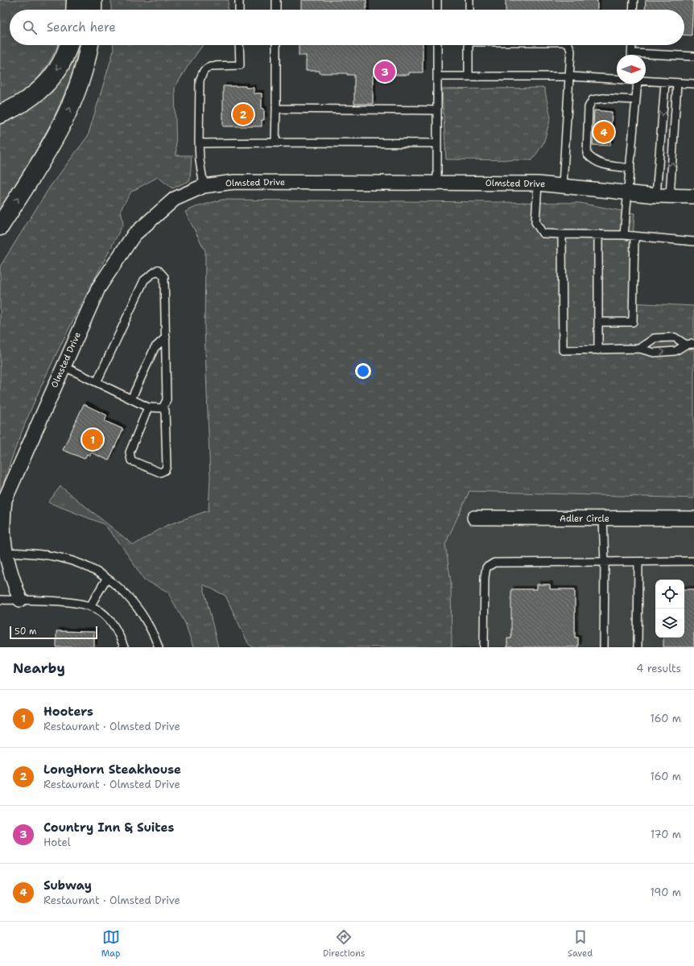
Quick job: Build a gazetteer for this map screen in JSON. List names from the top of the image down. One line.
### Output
{"streets":{"street":["Olmsted Drive","Adler Circle"]},"scale_bar":"50 m","north":"right","page":{"search":"Search here","pins":["3","2","4","1"],"scale":"50 m","heading":["Nearby","4 results"],"list":[{"mark":"1","name":"Hooters","note":"Restaurant · Olmsted Drive","value":"160 m"},{"mark":"2","name":"LongHorn Steakhouse","note":"Restaurant · Olmsted Drive","value":"160 m"},{"mark":"3","name":"Country Inn & Suites","note":"Hotel","value":"170 m"},{"mark":"4","name":"Subway","note":"Restaurant · Olmsted Drive","value":"190 m"}],"nav":["Map","Directions","Saved"]}}
